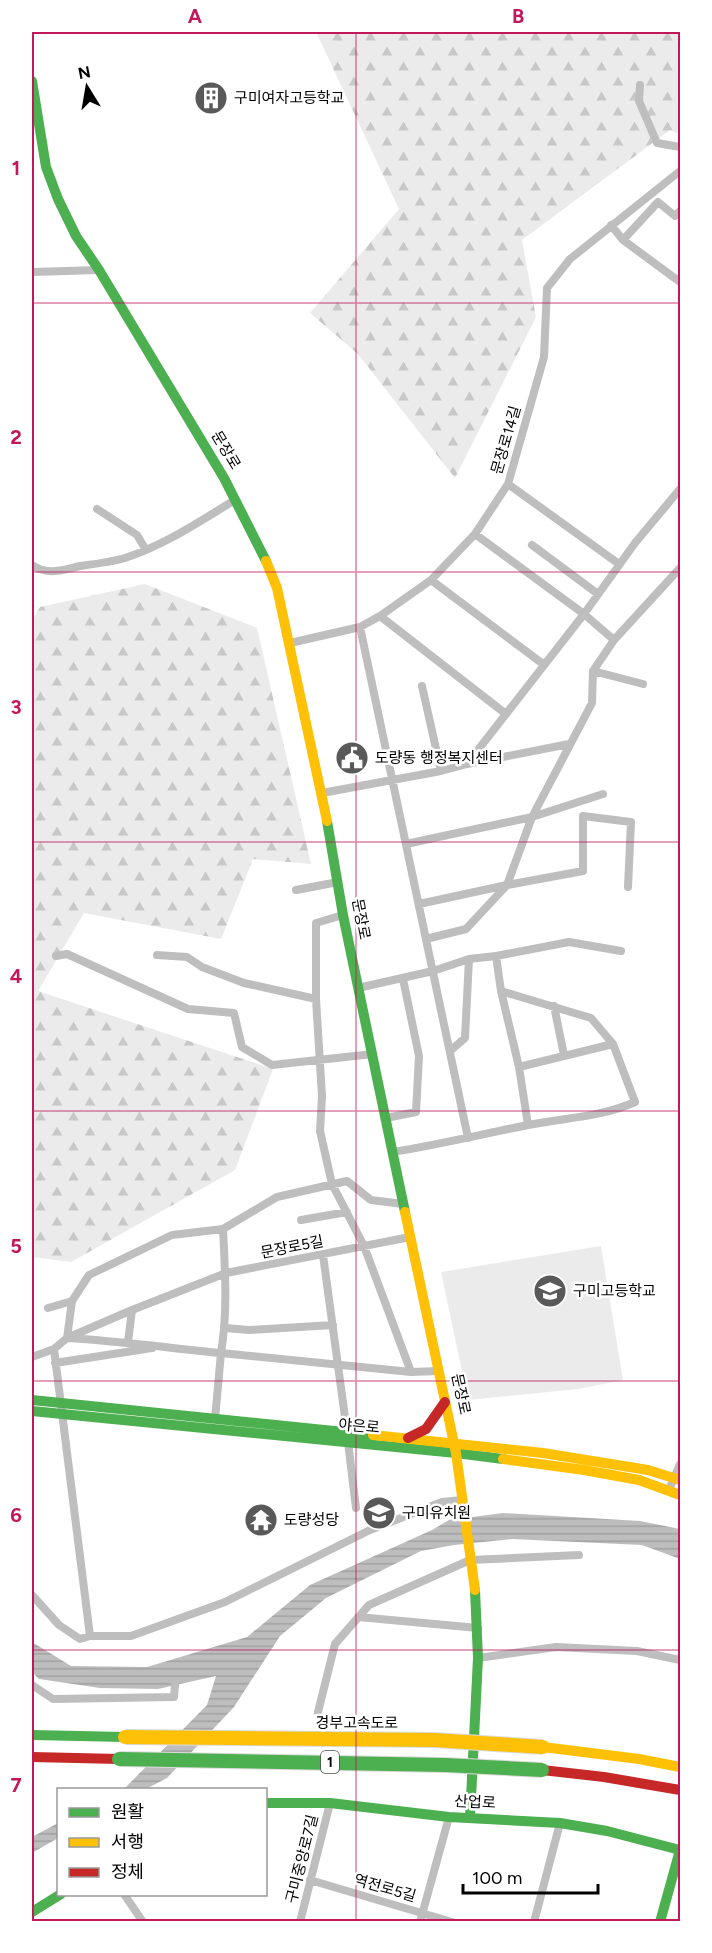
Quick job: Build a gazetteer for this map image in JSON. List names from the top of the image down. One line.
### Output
{"streets":{"main road":["문장로","야은로","경부고속도로","1","산업로"],"street":["문장로14길","문장로5길","구미중앙로7길","역전로5길"]},"crossings":[["문장로14길","문장로"],["문장로","문장로5길"],["문장로","야은로"],["문장로","산업로"],["산업로","구미중앙로7길"],["구미중앙로7길","역전로5길"]],"places":{"building":["구미여자고등학교"],"public building":["도량동 행정복지센터"],"school or university":["구미고등학교","구미유치원"],"temple":["도량성당"]},"legend":["원활","서행","정체"],"scale_bar":"100 m","north":"top","grid":{"columns":["A","B"],"rows":["1","2","3","4","5","6","7"]}}
